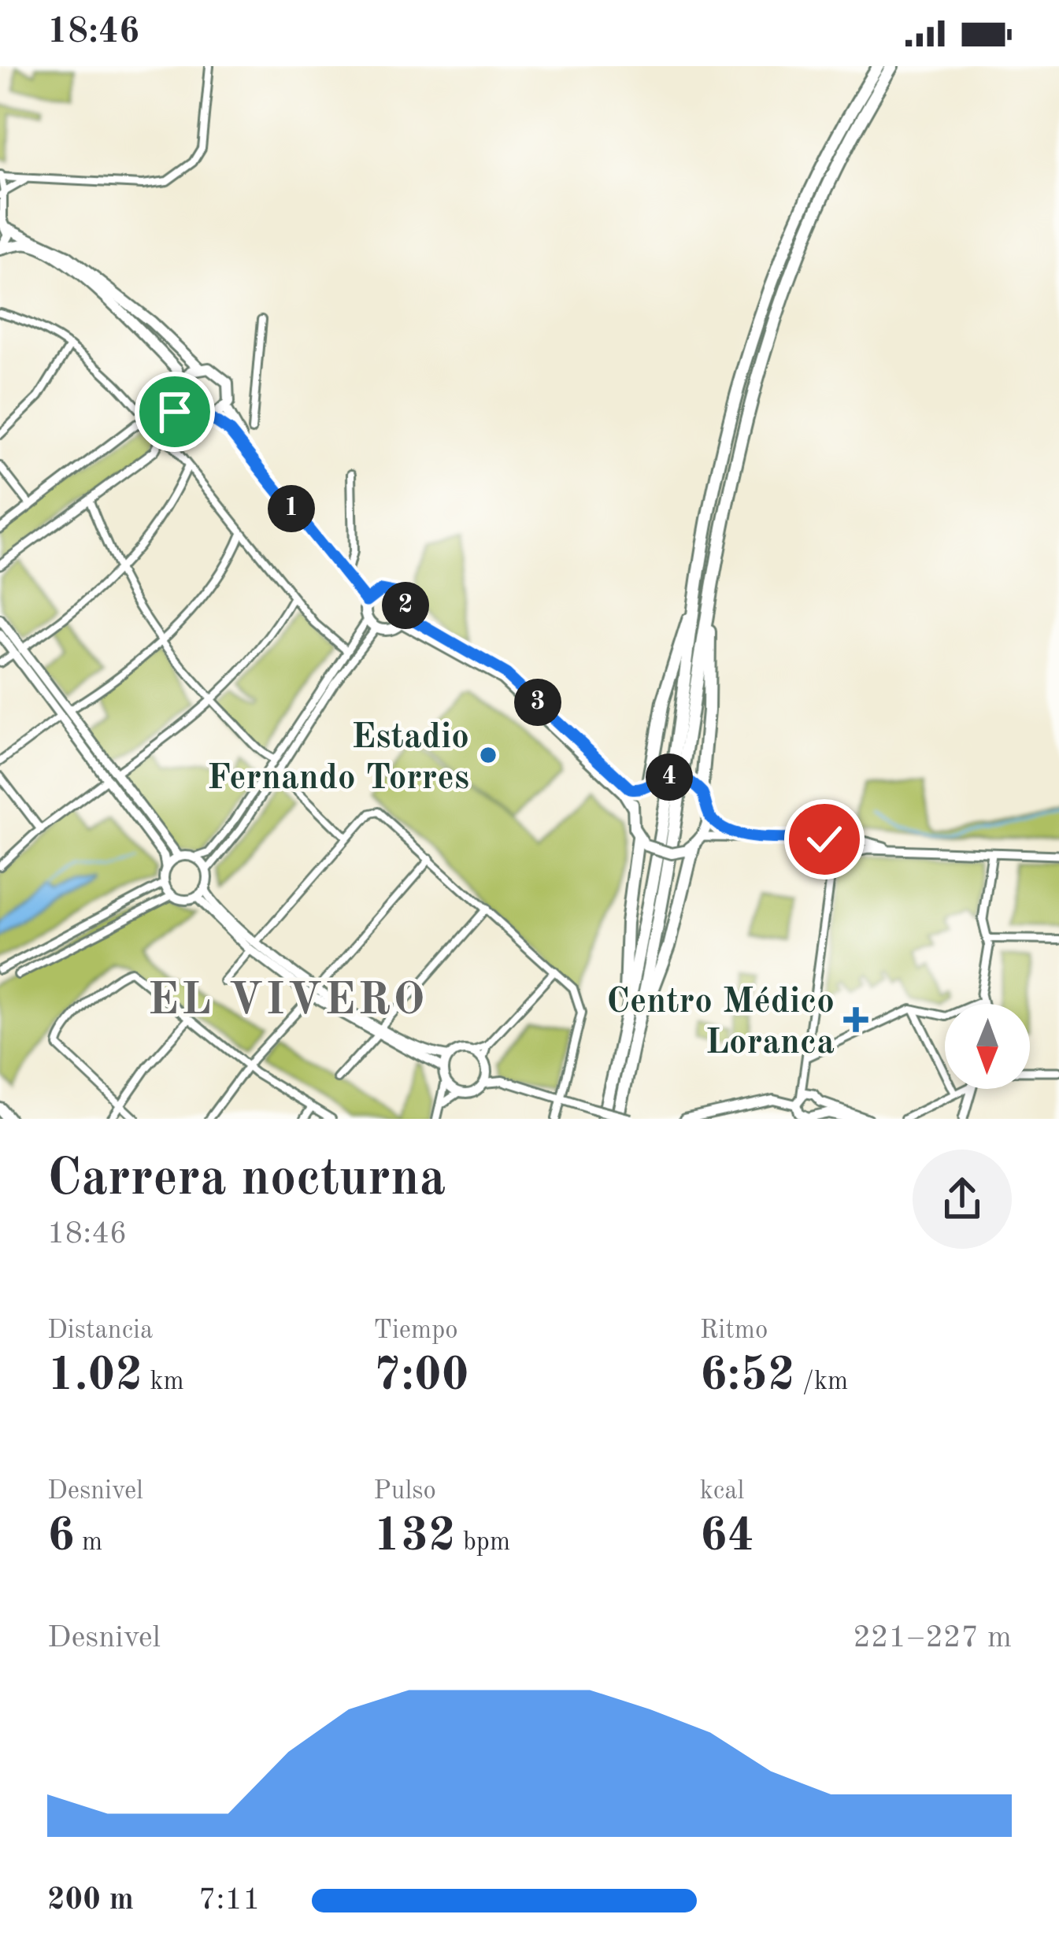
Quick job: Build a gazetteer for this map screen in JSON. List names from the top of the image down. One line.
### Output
{"districts":["EL VIVERO"],"places":{"other":["Estadio Fernando Torres"],"health":["Centro Médico Loranca"]},"north":"bottom","page":{"status":"18:46","pins":["1","2","3","4"],"heading":["Carrera nocturna","18:46"],"stats":[["Distancia","1.02 km"],["Tiempo","7:00"],["Ritmo","6:52 /km"],["Desnivel","6 m"],["Pulso","132 bpm"],["kcal","64"]],"chart":["Desnivel","221–227 m"],"list":[{"name":"200 m","note":"7:11"}]}}
